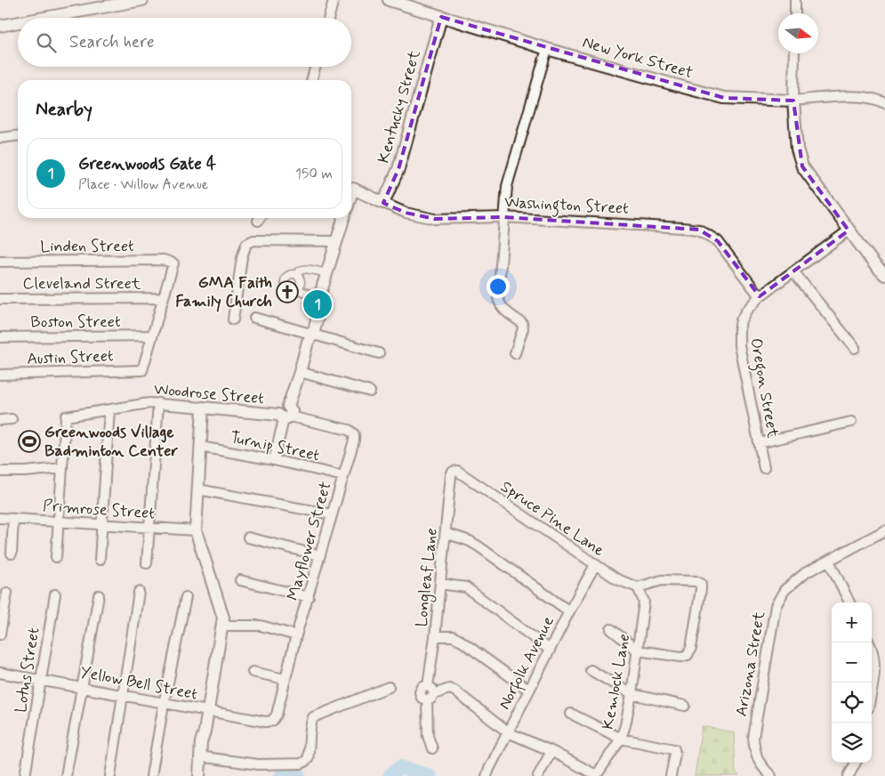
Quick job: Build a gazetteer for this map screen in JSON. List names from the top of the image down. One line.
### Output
{"streets":{"street":["New York Street","Kentucky Street","Washington Street","Linden Street","Cleveland Street","Boston Street","Austin Street","Oregon Street","Woodrose Street","Turnip Street","Primrose Street","Spruce Pine Lane","Mayflower Street","Longleaf Lane","Norfolk Avenue","Arizona Street","Lotus Street","Kemlock Lane","Yellow Bell Street"]},"crossings":[["New York Street","Kentucky Street"],["Kentucky Street","Washington Street"],["Washington Street","Oregon Street"],["Linden Street","Cleveland Street"],["Boston Street","Austin Street"],["Woodrose Street","Primrose Street"],["Woodrose Street","Mayflower Street"],["Turnip Street","Mayflower Street"],["Spruce Pine Lane","Longleaf Lane"],["Spruce Pine Lane","Norfolk Avenue"],["Spruce Pine Lane","Kemlock Lane"],["Mayflower Street","Yellow Bell Street"],["Lotus Street","Yellow Bell Street"]],"places":{"church":["GMA Faith Family Church"],"sports":["Greenwoods Village Badminton Center"]},"north":"right","page":{"search":"Search here","heading":"Nearby","list":[{"mark":"1","name":"Greenwoods Gate 4","note":"Place · Willow Avenue","value":"150 m"}],"pins":"1","map_buttons":["+","−"]}}
